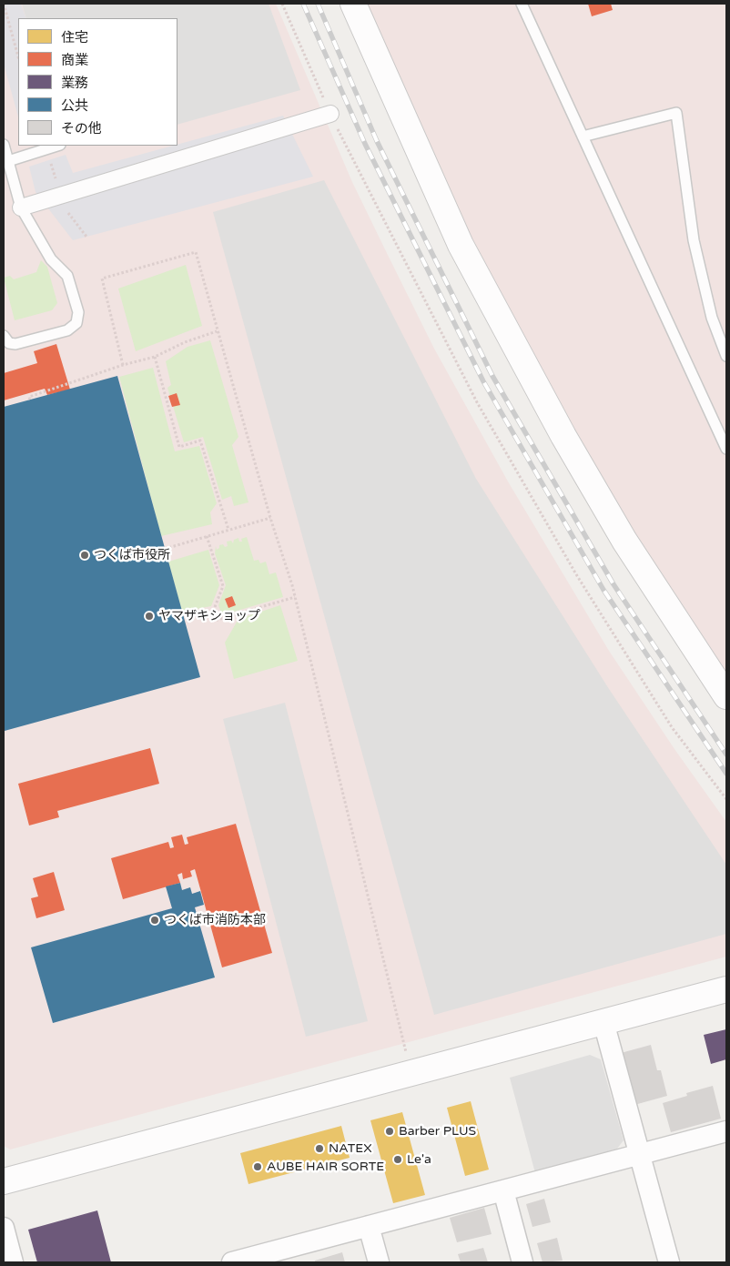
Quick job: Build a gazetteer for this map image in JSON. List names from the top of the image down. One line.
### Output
{"places":["つくば市役所","ヤマザキショップ","つくば市消防本部","Barber PLUS","NATEX","Le'a","AUBE HAIR SORTE"],"legend":["住宅","商業","業務","公共","その他"]}
